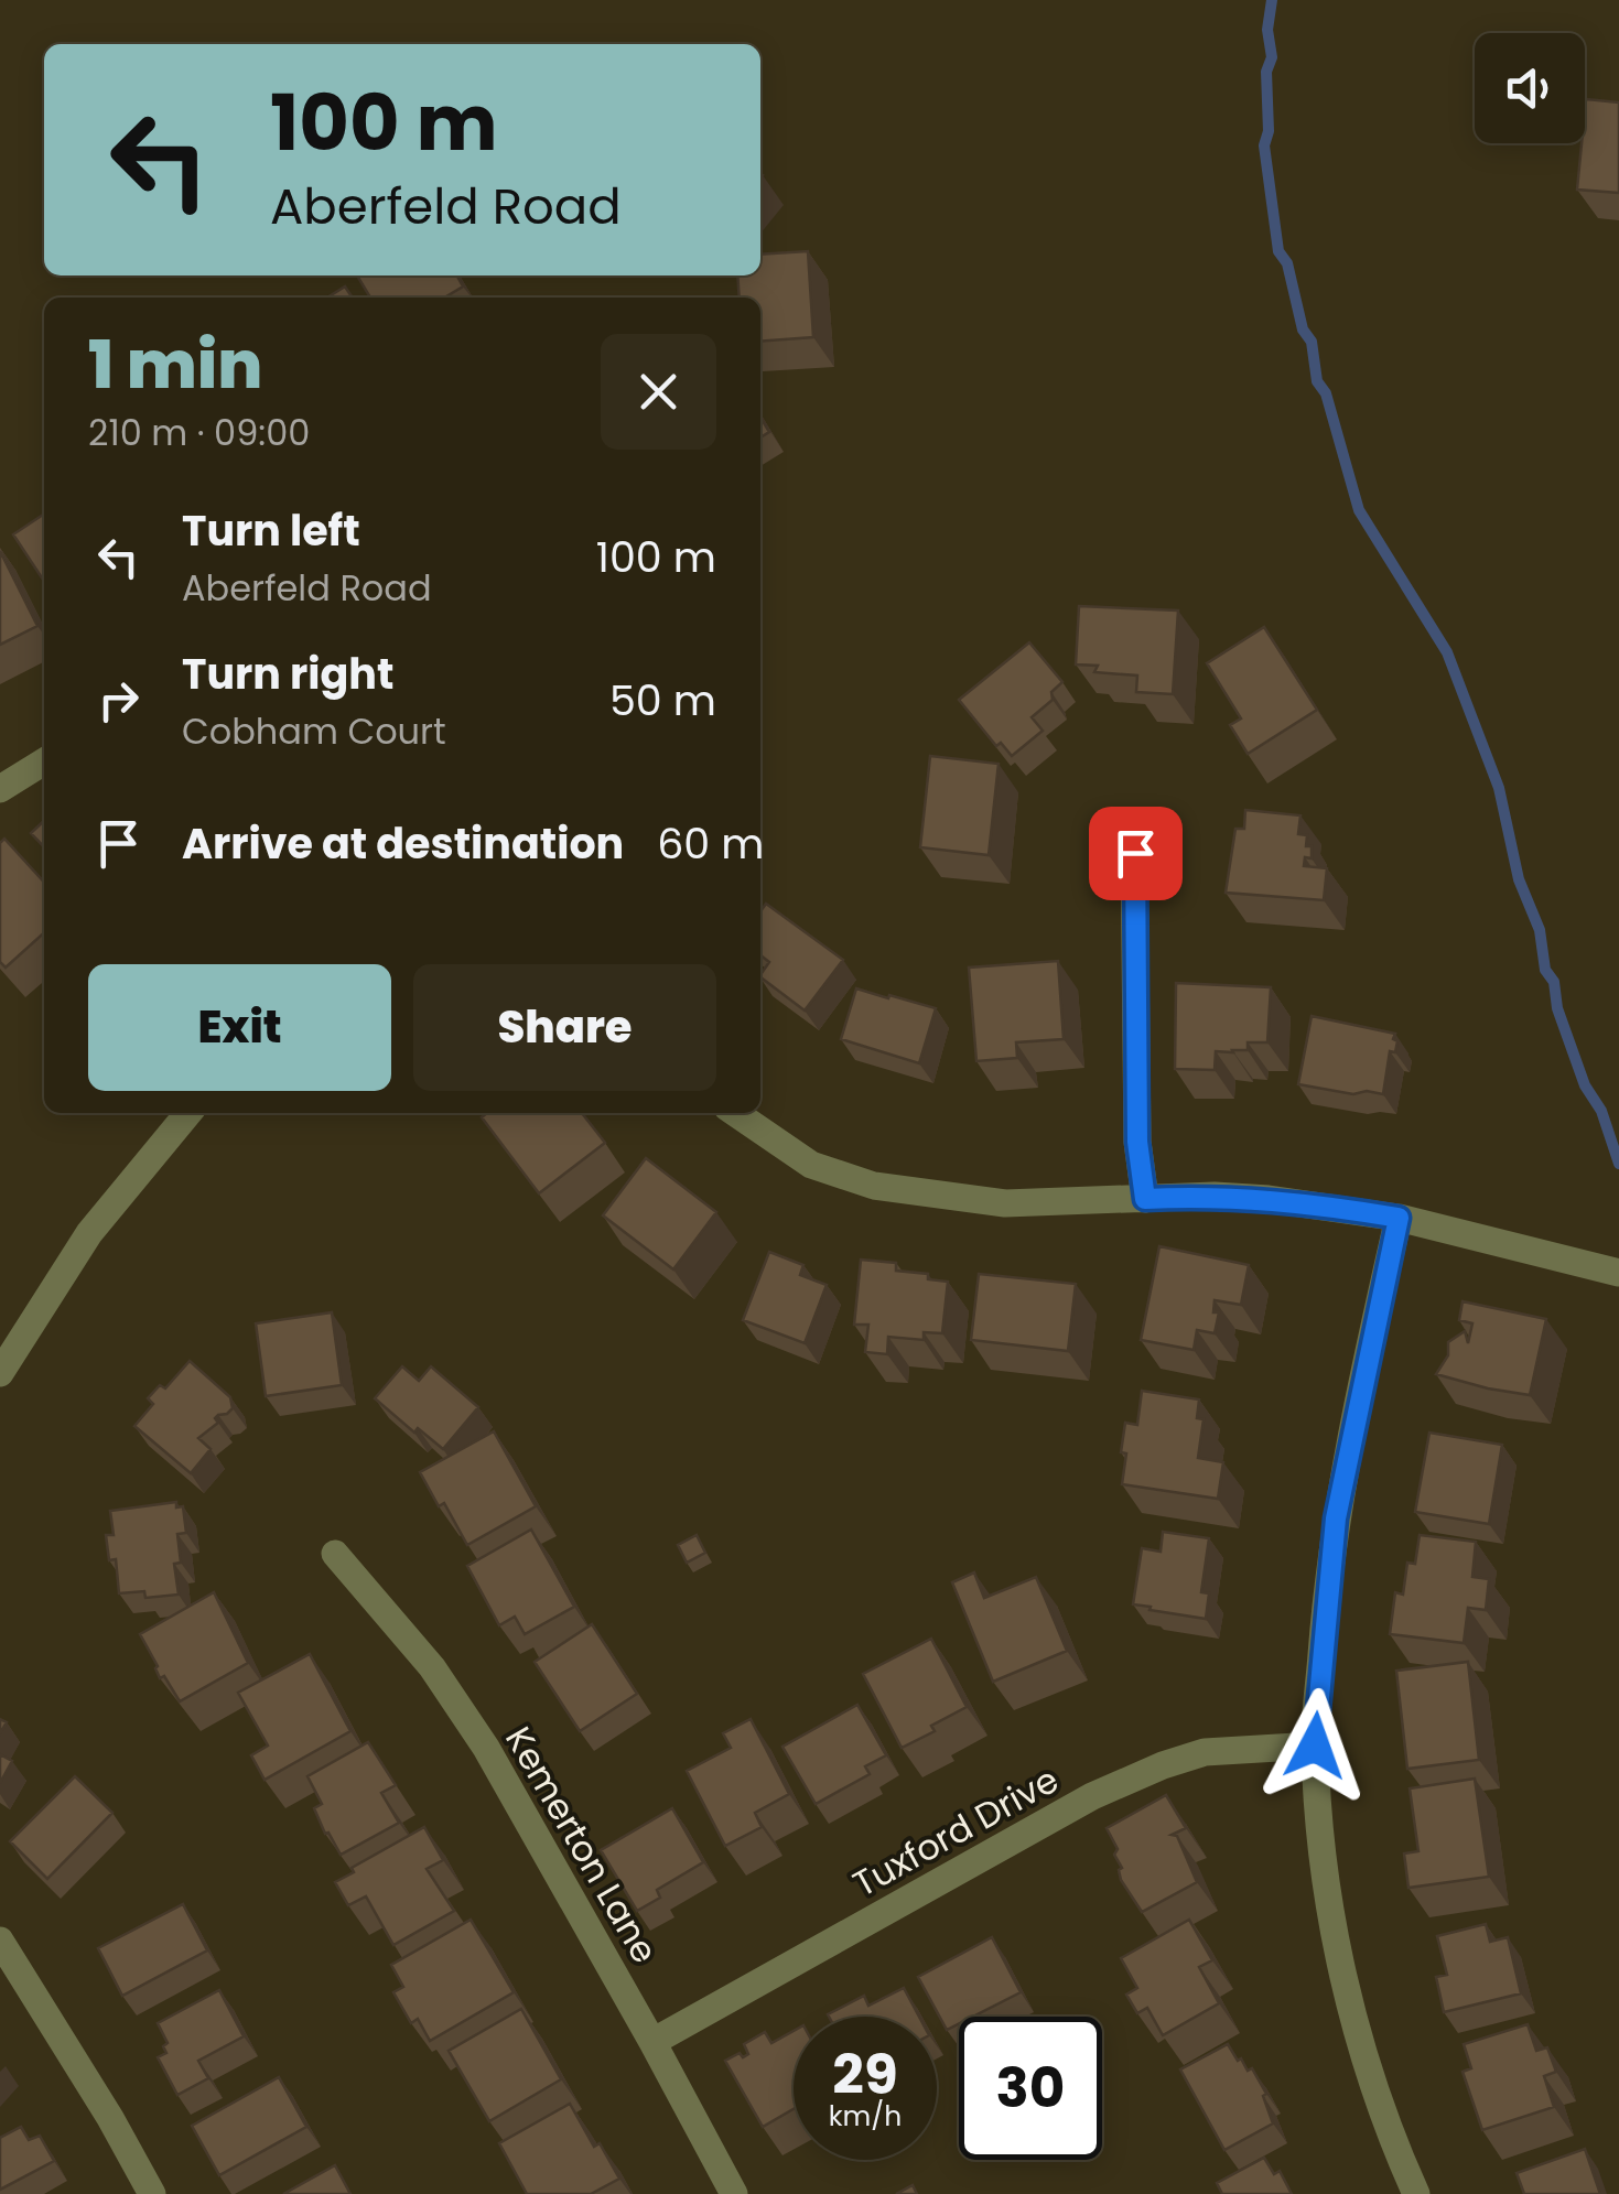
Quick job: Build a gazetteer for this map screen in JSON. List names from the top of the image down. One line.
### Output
{"streets":{"street":["Tuxford Drive","Kemerton Lane"]},"crossings":[["Tuxford Drive","Kemerton Lane"]],"page":{"turn":["100 m","Aberfeld Road"],"heading":["1 min","210 m · 09:00"],"list":[{"name":"Turn left","note":"Aberfeld Road","value":"100 m"},{"name":"Turn right","note":"Cobham Court","value":"50 m"},{"name":"Arrive at destination","value":"60 m"}],"buttons":["Exit","Share"],"speed":"29 km/h","limit":"30"}}
